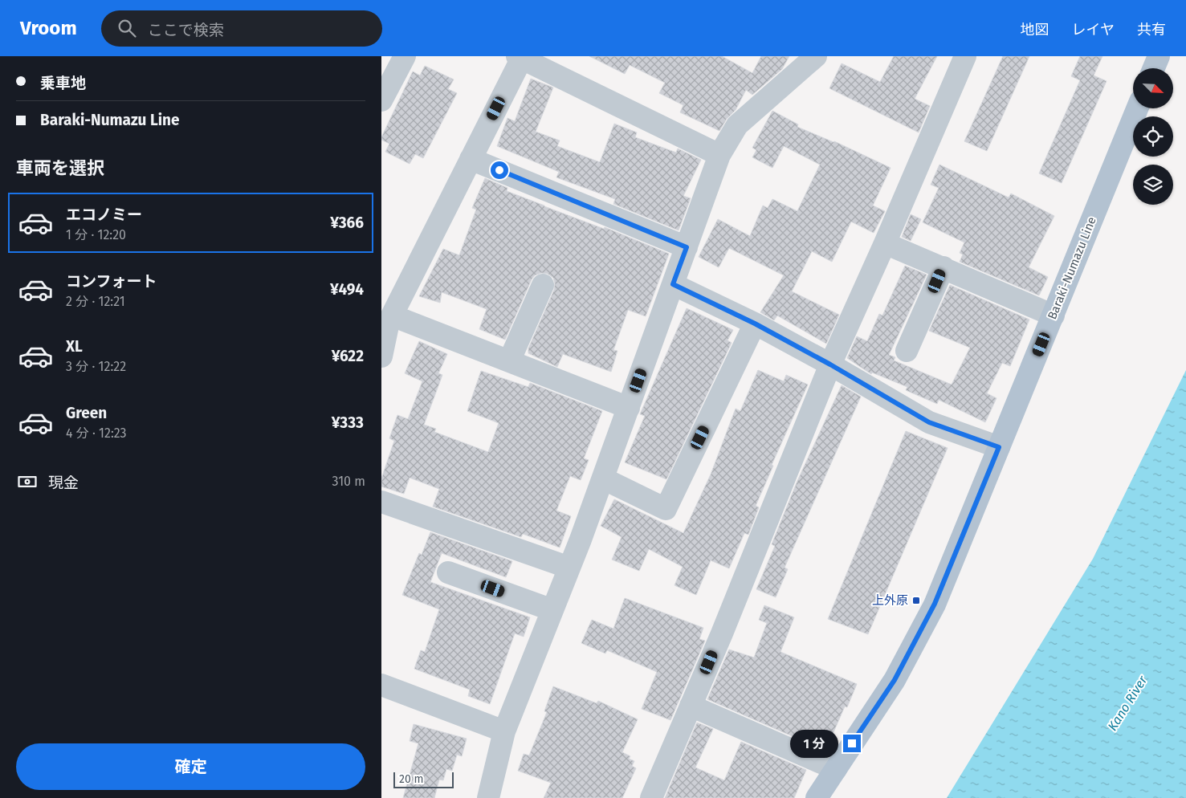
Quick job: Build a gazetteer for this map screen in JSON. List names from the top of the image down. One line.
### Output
{"streets":{"main road":["Baraki-Numazu Line"]},"water":["Kano River"],"places":{"transit":["上外原"]},"scale_bar":"20 m","north":"bottom right","page":{"header":"Vroom","search":"ここで検索","nav":["地図","レイヤ","共有"],"banner":["乗車地","Baraki-Numazu Line"],"heading":"車両を選択","list":[{"name":"エコノミー","note":"1 分 · 12:20","value":"¥366"},{"name":"コンフォート","note":"2 分 · 12:21","value":"¥494"},{"name":"XL","note":"3 分 · 12:22","value":"¥622"},{"name":"Green","note":"4 分 · 12:23","value":"¥333"}],"pay":["現金","310 m"],"bubble":"1 分","buttons":"確定","scale":"20 m"}}
